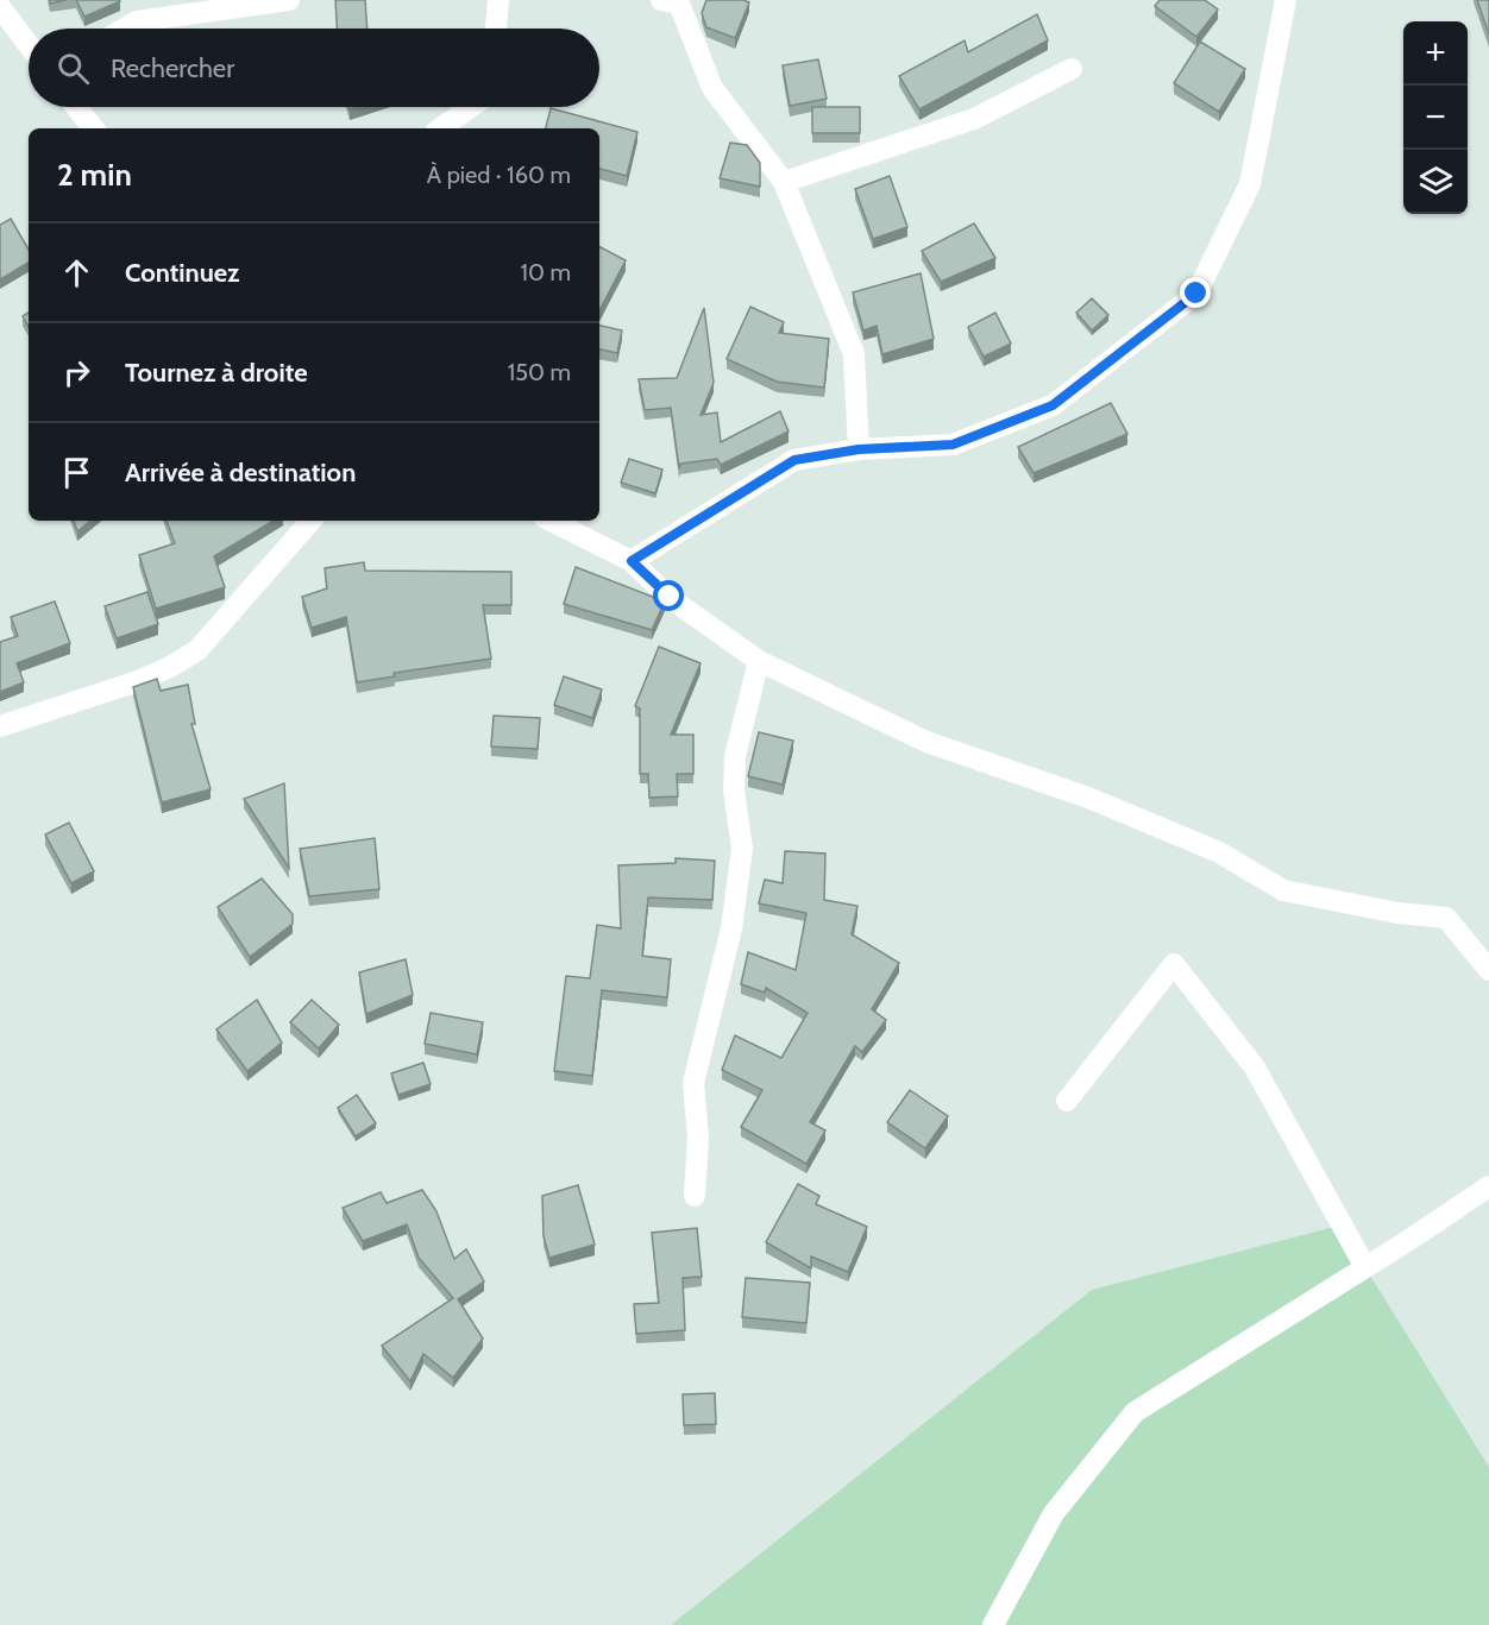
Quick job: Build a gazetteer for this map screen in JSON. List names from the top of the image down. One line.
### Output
{"page":{"map_buttons":["+","−"],"search":"Rechercher","heading":["2 min","À pied · 160 m"],"list":[["Continuez","10 m"],["Tournez à droite","150 m"],"Arrivée à destination"]}}
